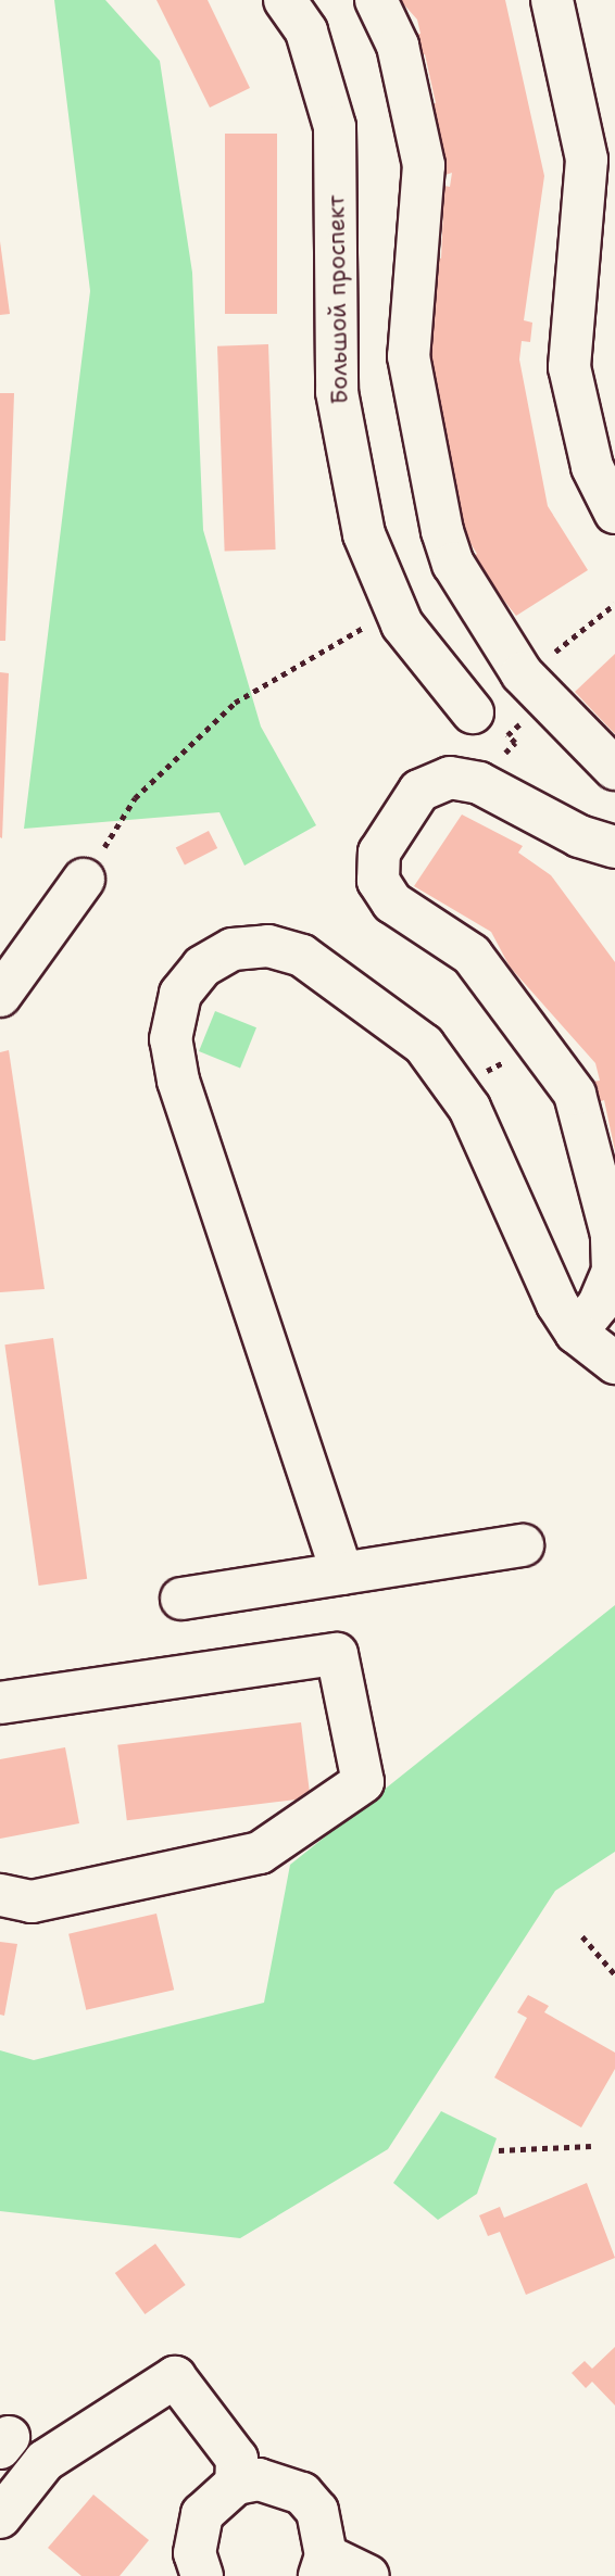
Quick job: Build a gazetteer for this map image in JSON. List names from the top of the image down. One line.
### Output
{"streets":{"street":["Большой проспект"]}}
